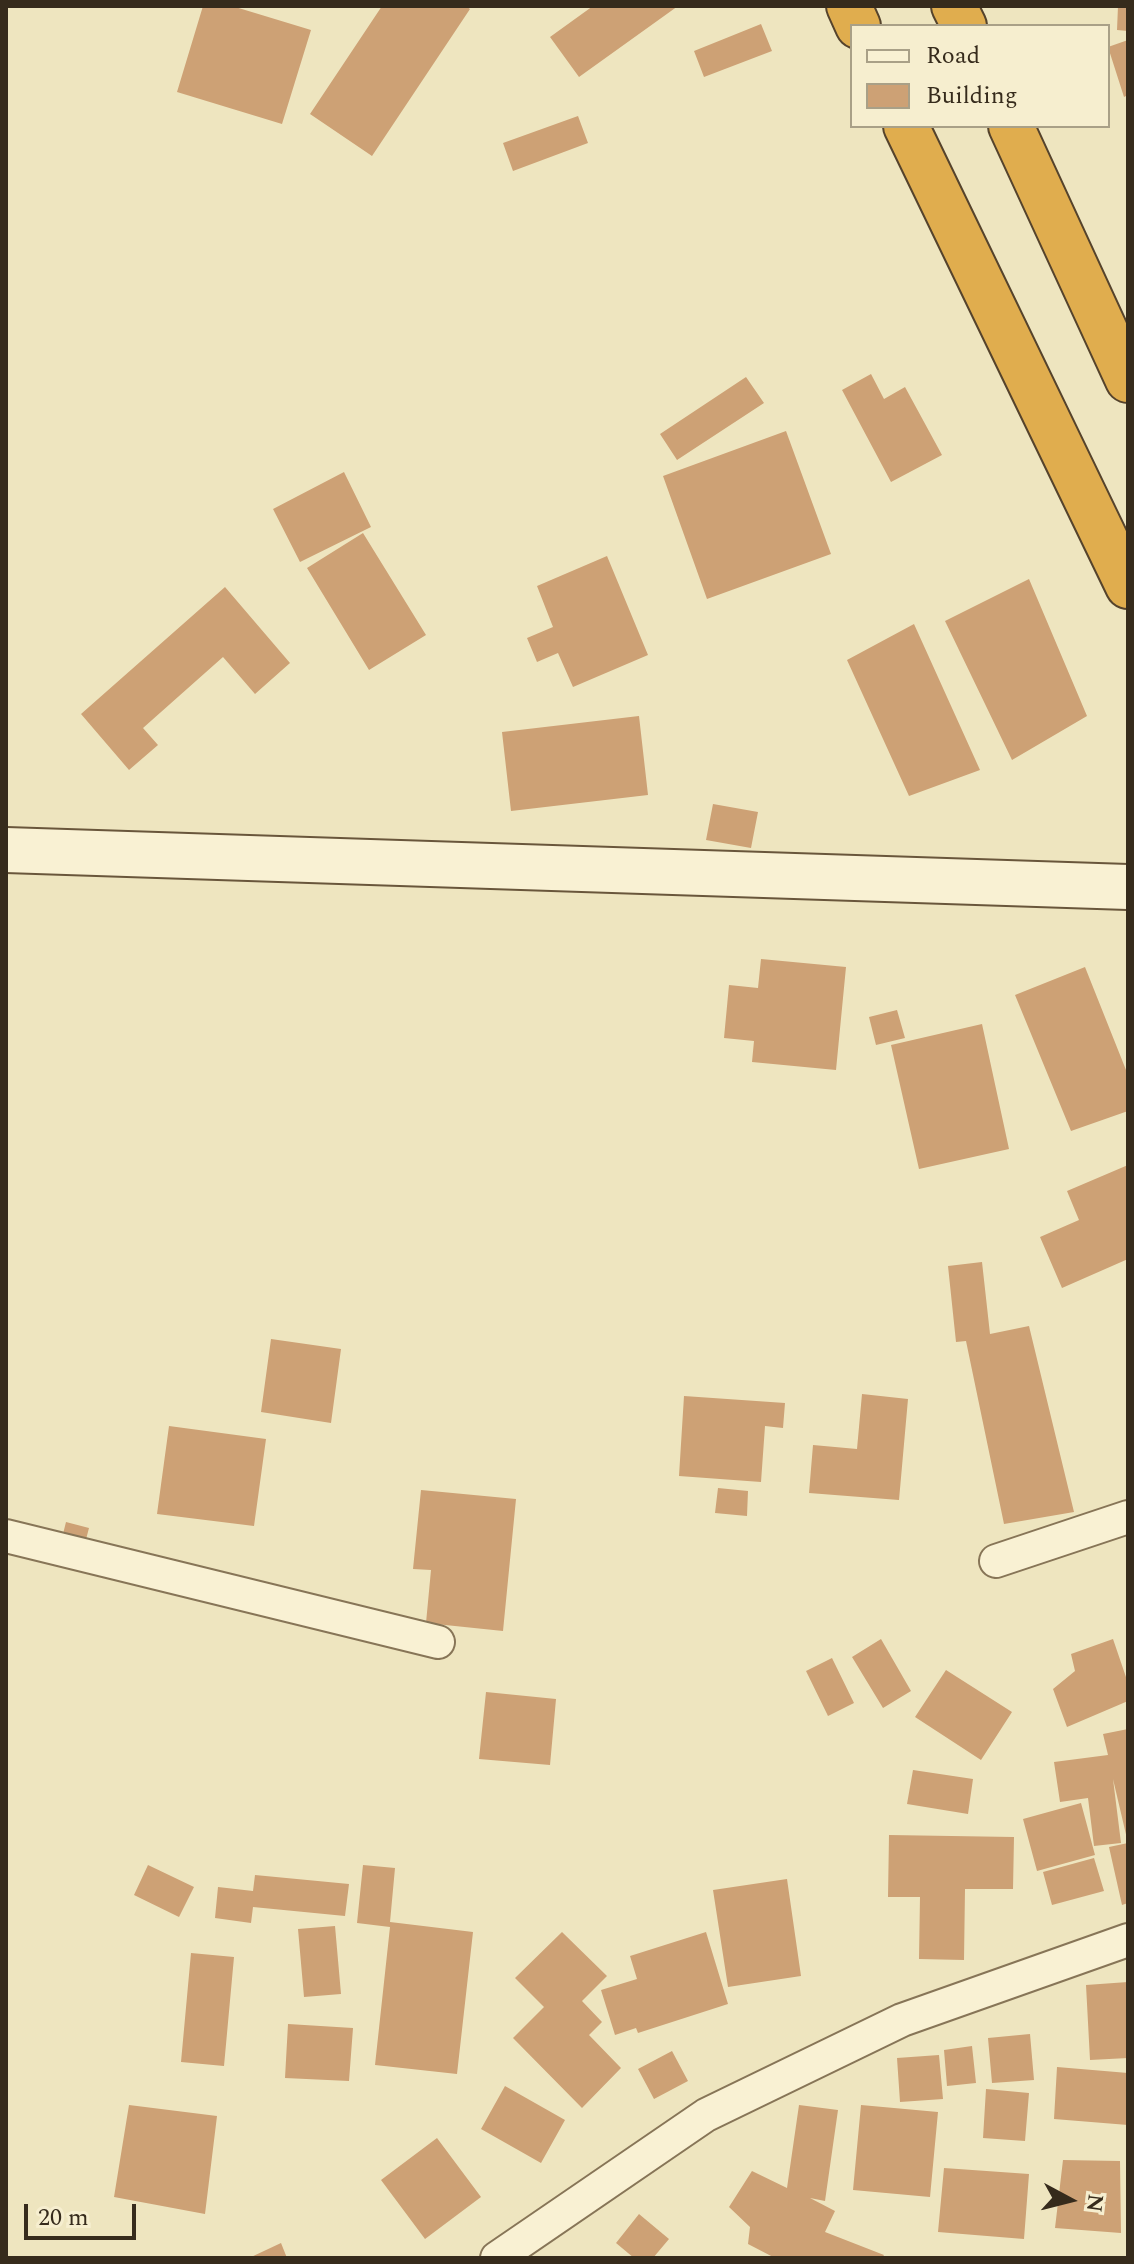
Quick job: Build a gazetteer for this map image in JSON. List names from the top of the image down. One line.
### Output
{"legend":["Road","Building"],"scale_bar":"20 m","north":"right"}
